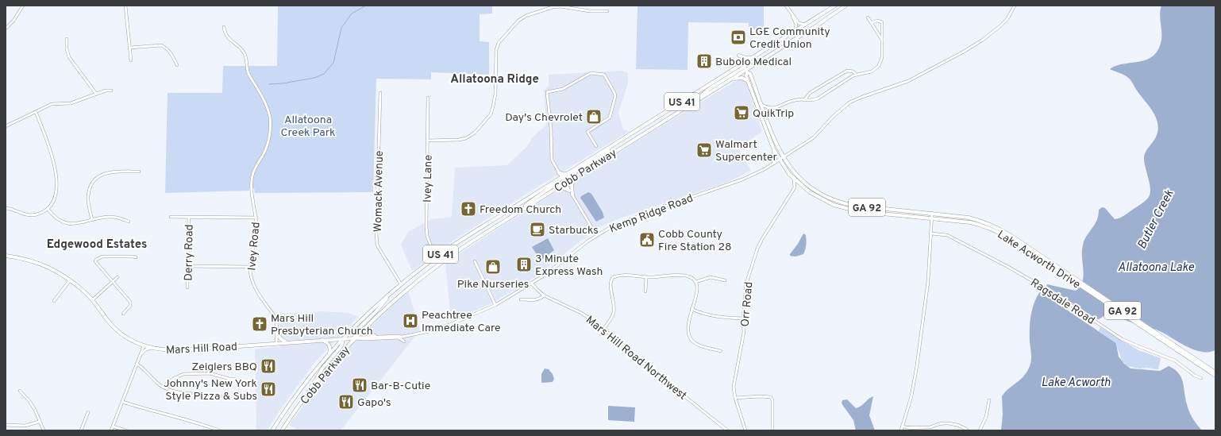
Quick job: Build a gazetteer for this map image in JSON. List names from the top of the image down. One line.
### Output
{"streets":{"main road":["US 41","Cobb Parkway","GA 92","Lake Acworth Drive","Mars Hill Road"],"street":["Ivey Lane","Womack Avenue","Kemp Ridge Road","Ivey Road","Derry Road","Ragsdale Road","Orr Road","Mars Hill Road Northwest"]},"crossings":[["Cobb Parkway","Ivey Lane"],["Cobb Parkway","Womack Avenue"],["Cobb Parkway","Lake Acworth Drive"],["Cobb Parkway","Mars Hill Road"],["Kemp Ridge Road","Lake Acworth Drive"],["Kemp Ridge Road","Mars Hill Road Northwest"],["Ivey Road","Mars Hill Road"]],"districts":["Allatoona Ridge","Edgewood Estates"],"water":["Butler Creek","Allatoona Lake","Lake Acworth"],"parks":["Allatoona Creek Park"],"places":{"bank":["LGE Community Credit Union"],"building":["Bubolo Medical","3 Minute Express Wash"],"supermarket":["QuikTrip","Walmart Supercenter"],"shop":["Day's Chevrolet","Pike Nurseries"],"church":["Freedom Church","Mars Hill Presbyterian Church"],"cafe":["Starbucks"],"public building":["Cobb County Fire Station 28"],"hospital":["Peachtree Immediate Care"],"restaurant":["Zeiglers BBQ","Bar-B-Cutie","Johnny's New York Style Pizza & Subs","Gapo's"]}}
